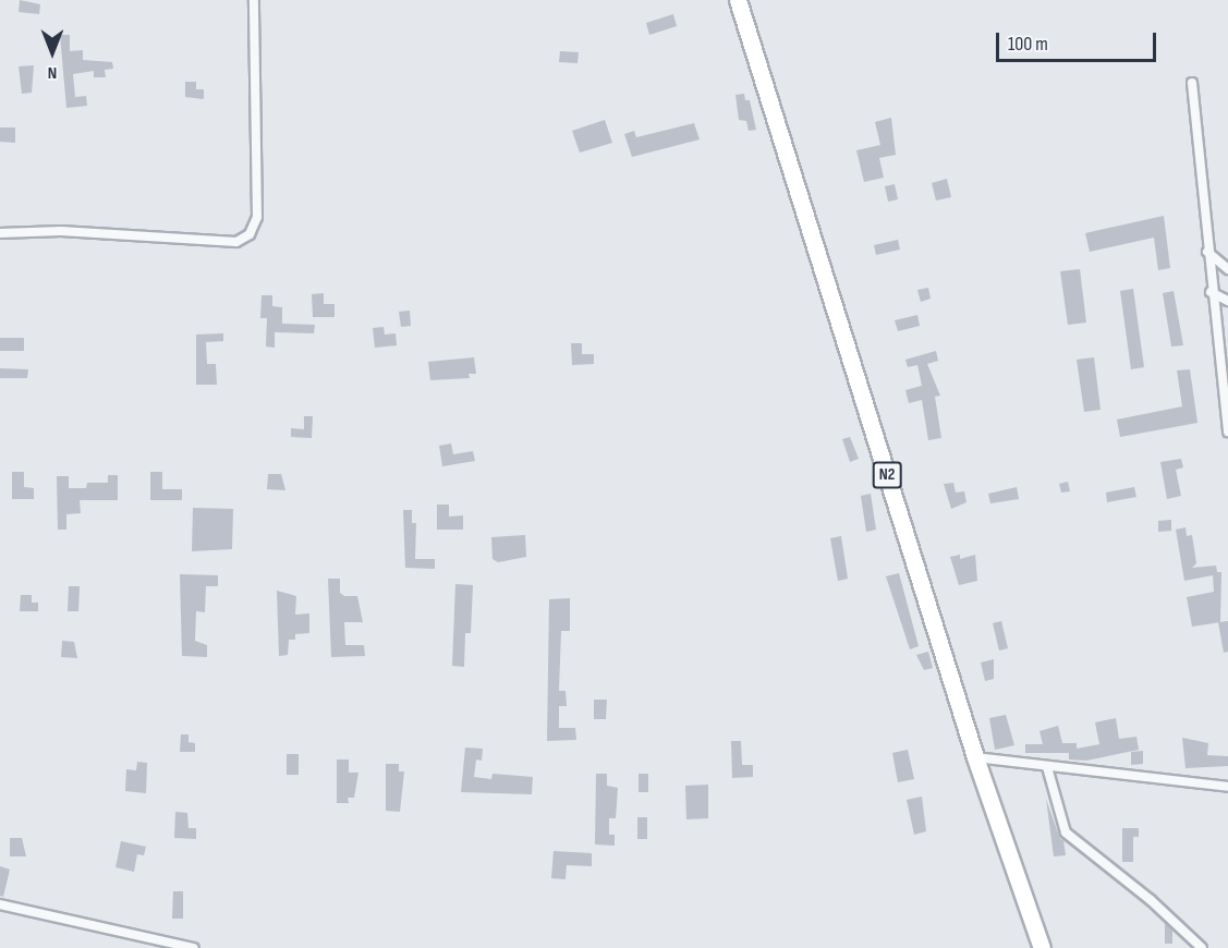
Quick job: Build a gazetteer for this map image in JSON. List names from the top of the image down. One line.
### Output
{"streets":{"highway":["N2"]},"scale_bar":"100 m","north":"bottom"}
